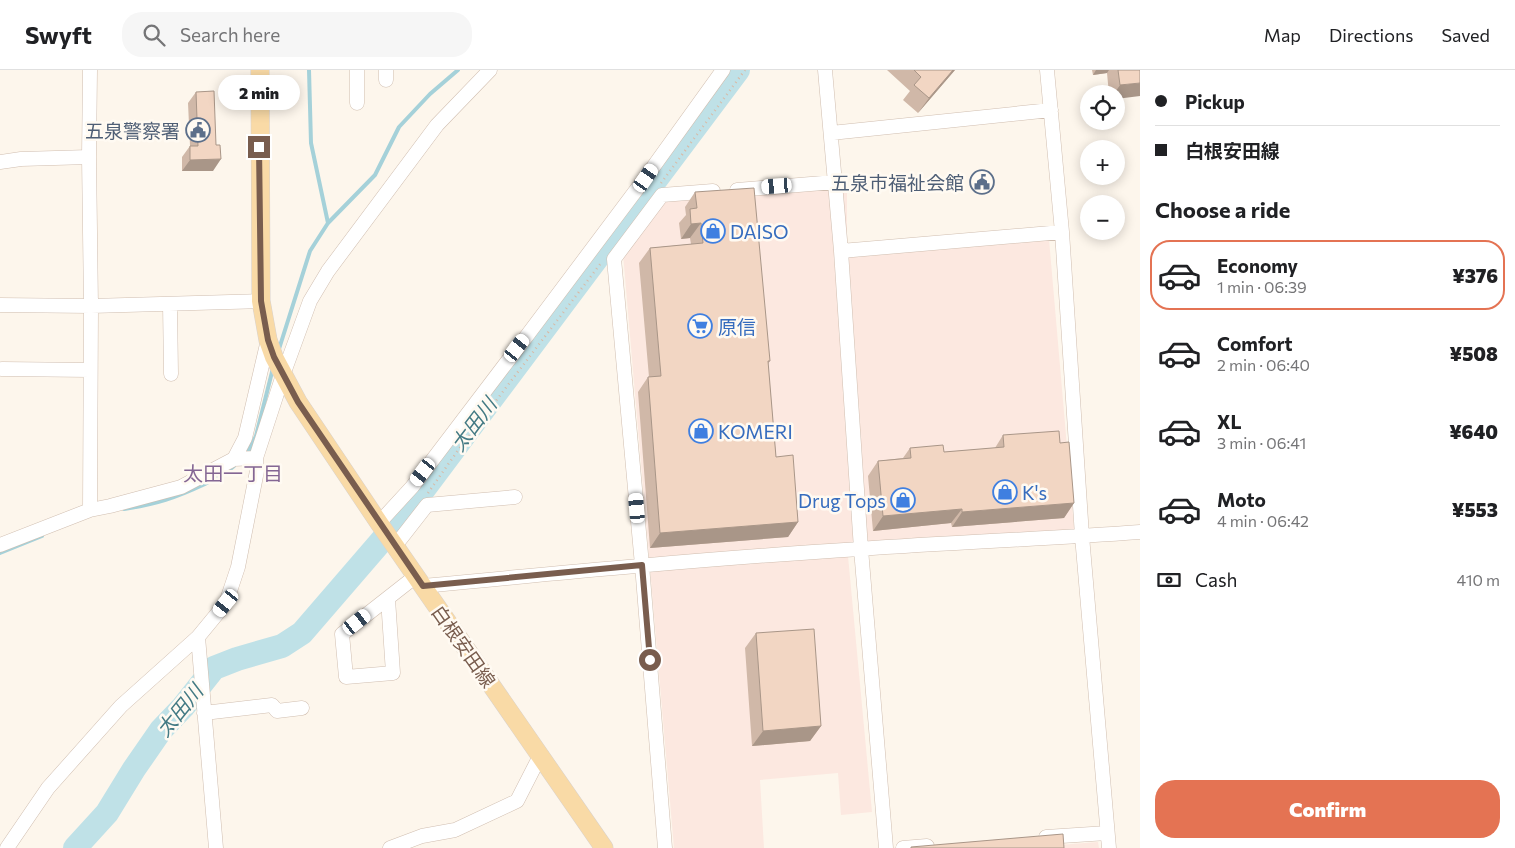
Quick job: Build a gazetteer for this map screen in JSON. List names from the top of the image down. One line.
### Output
{"streets":{"main road":["白根安田線"]},"districts":["太田一丁目"],"water":["太田川"],"places":{"public building":["五泉警察署","五泉市福祉会館"],"shop":["DAISO","KOMERI","K's","Drug Tops"],"supermarket":["原信"]},"page":{"header":"Swyft","search":"Search here","nav":["Map","Directions","Saved"],"banner":["Pickup","白根安田線"],"bubble":"2 min","map_buttons":["+","−"],"heading":"Choose a ride","list":[{"name":"Economy","note":"1 min · 06:39","value":"¥376"},{"name":"Comfort","note":"2 min · 06:40","value":"¥508"},{"name":"XL","note":"3 min · 06:41","value":"¥640"},{"name":"Moto","note":"4 min · 06:42","value":"¥553"}],"pay":["Cash","410 m"],"buttons":"Confirm"}}
